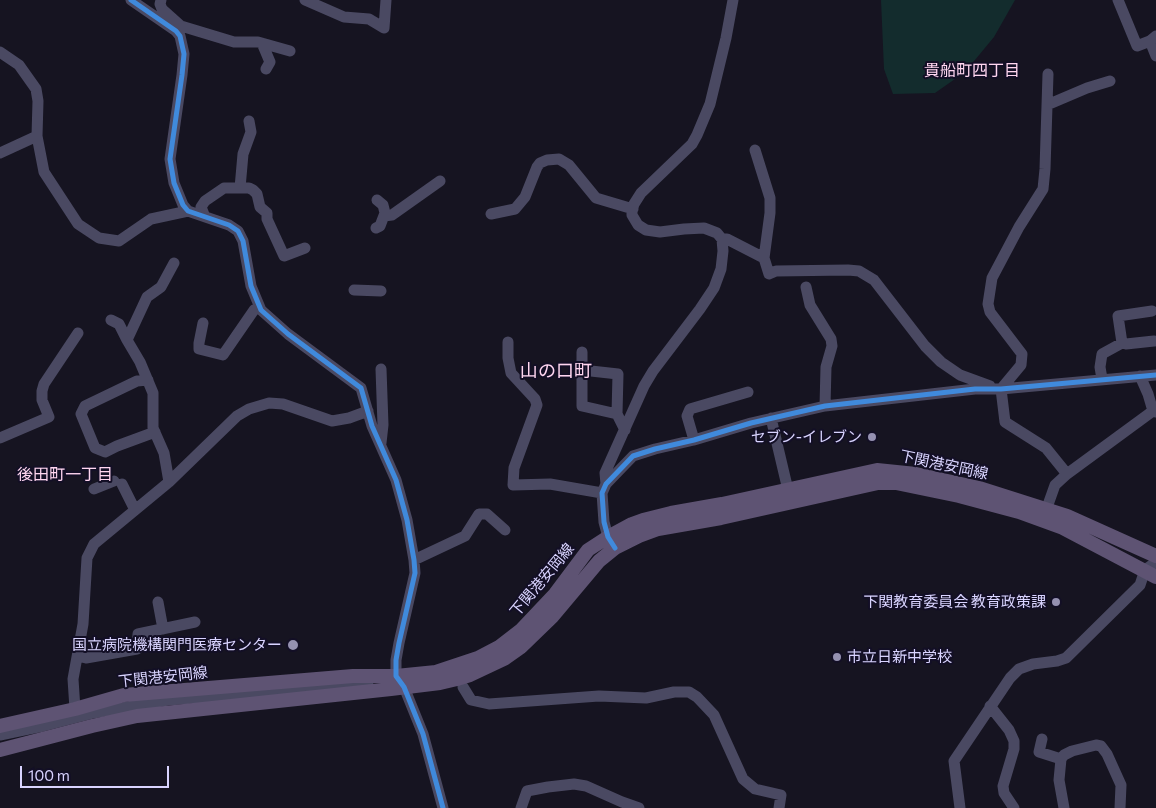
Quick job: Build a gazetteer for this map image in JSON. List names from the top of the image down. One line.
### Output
{"streets":{"main road":["下関港安岡線"]},"districts":["貴船町四丁目","山の口町","後田町一丁目"],"places":["セブン-イレブン","下関教育委員会 教育政策課","国立病院機構関門医療センター","市立日新中学校"],"scale_bar":"100 m"}
